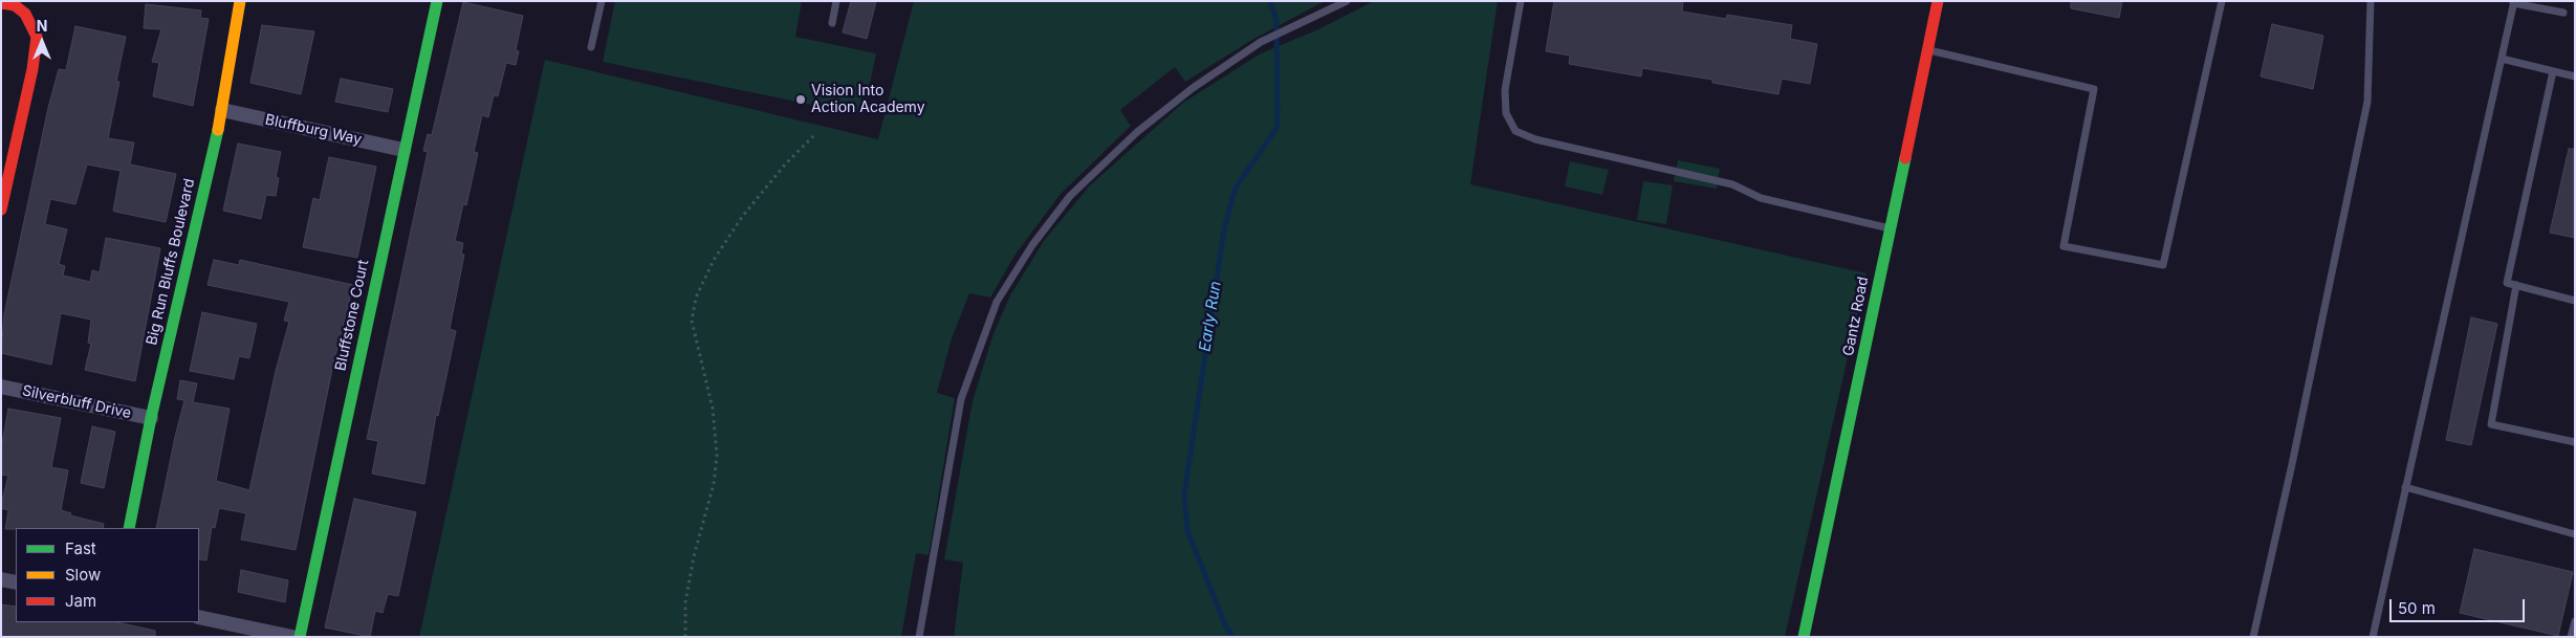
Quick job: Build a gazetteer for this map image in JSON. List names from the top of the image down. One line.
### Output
{"streets":{"street":["Bluffburg Way","Big Run Bluffs Boulevard","Bluffstone Court","Gantz Road","Silverbluff Drive"]},"crossings":[["Bluffburg Way","Big Run Bluffs Boulevard"],["Bluffburg Way","Bluffstone Court"],["Big Run Bluffs Boulevard","Silverbluff Drive"]],"water":["Early Run"],"places":["Vision Into Action Academy"],"legend":["Fast","Slow","Jam"],"scale_bar":"50 m","north":"top"}
